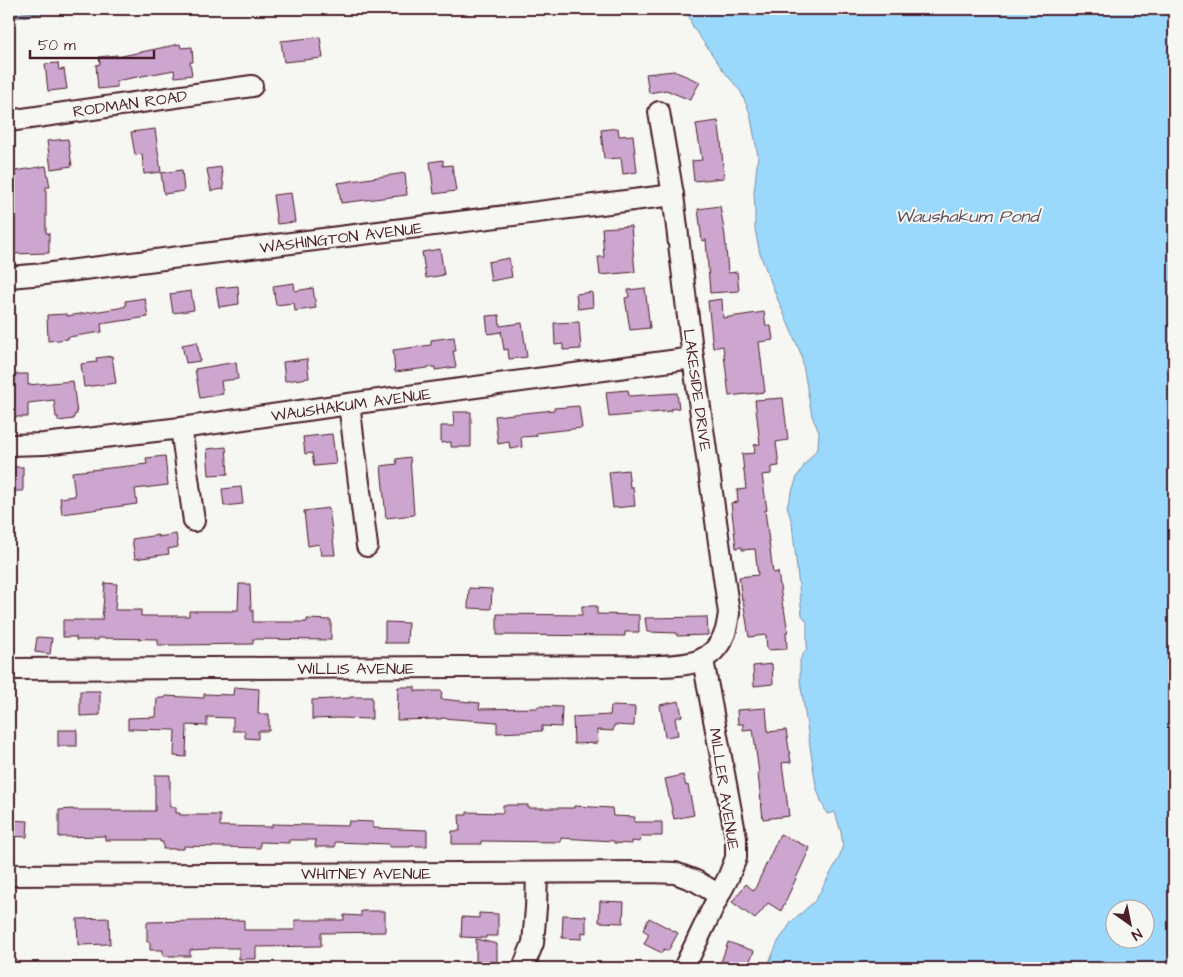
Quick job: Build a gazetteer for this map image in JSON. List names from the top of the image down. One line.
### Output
{"streets":{"street":["RODMAN ROAD","WASHINGTON AVENUE","LAKESIDE DRIVE","WAUSHAKUM AVENUE","WILLIS AVENUE","MILLER AVENUE","WHITNEY AVENUE"]},"crossings":[["WASHINGTON AVENUE","LAKESIDE DRIVE"],["LAKESIDE DRIVE","WAUSHAKUM AVENUE"],["LAKESIDE DRIVE","WILLIS AVENUE"],["LAKESIDE DRIVE","MILLER AVENUE"],["WILLIS AVENUE","MILLER AVENUE"],["MILLER AVENUE","WHITNEY AVENUE"]],"water":["Waushakum Pond"],"scale_bar":"50 m","north":"bottom right"}
